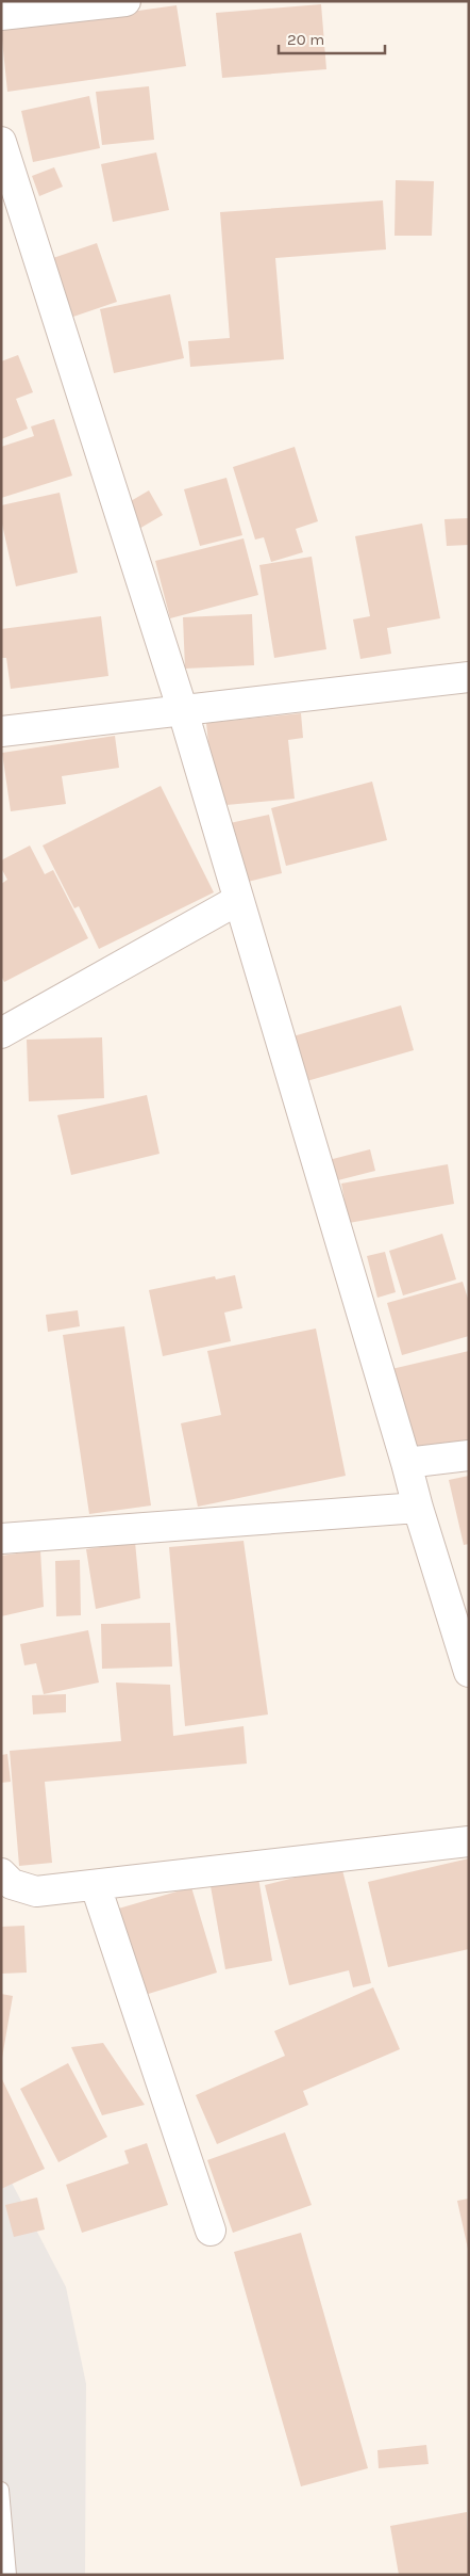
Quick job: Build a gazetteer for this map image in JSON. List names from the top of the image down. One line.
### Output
{"scale_bar":"20 m"}
